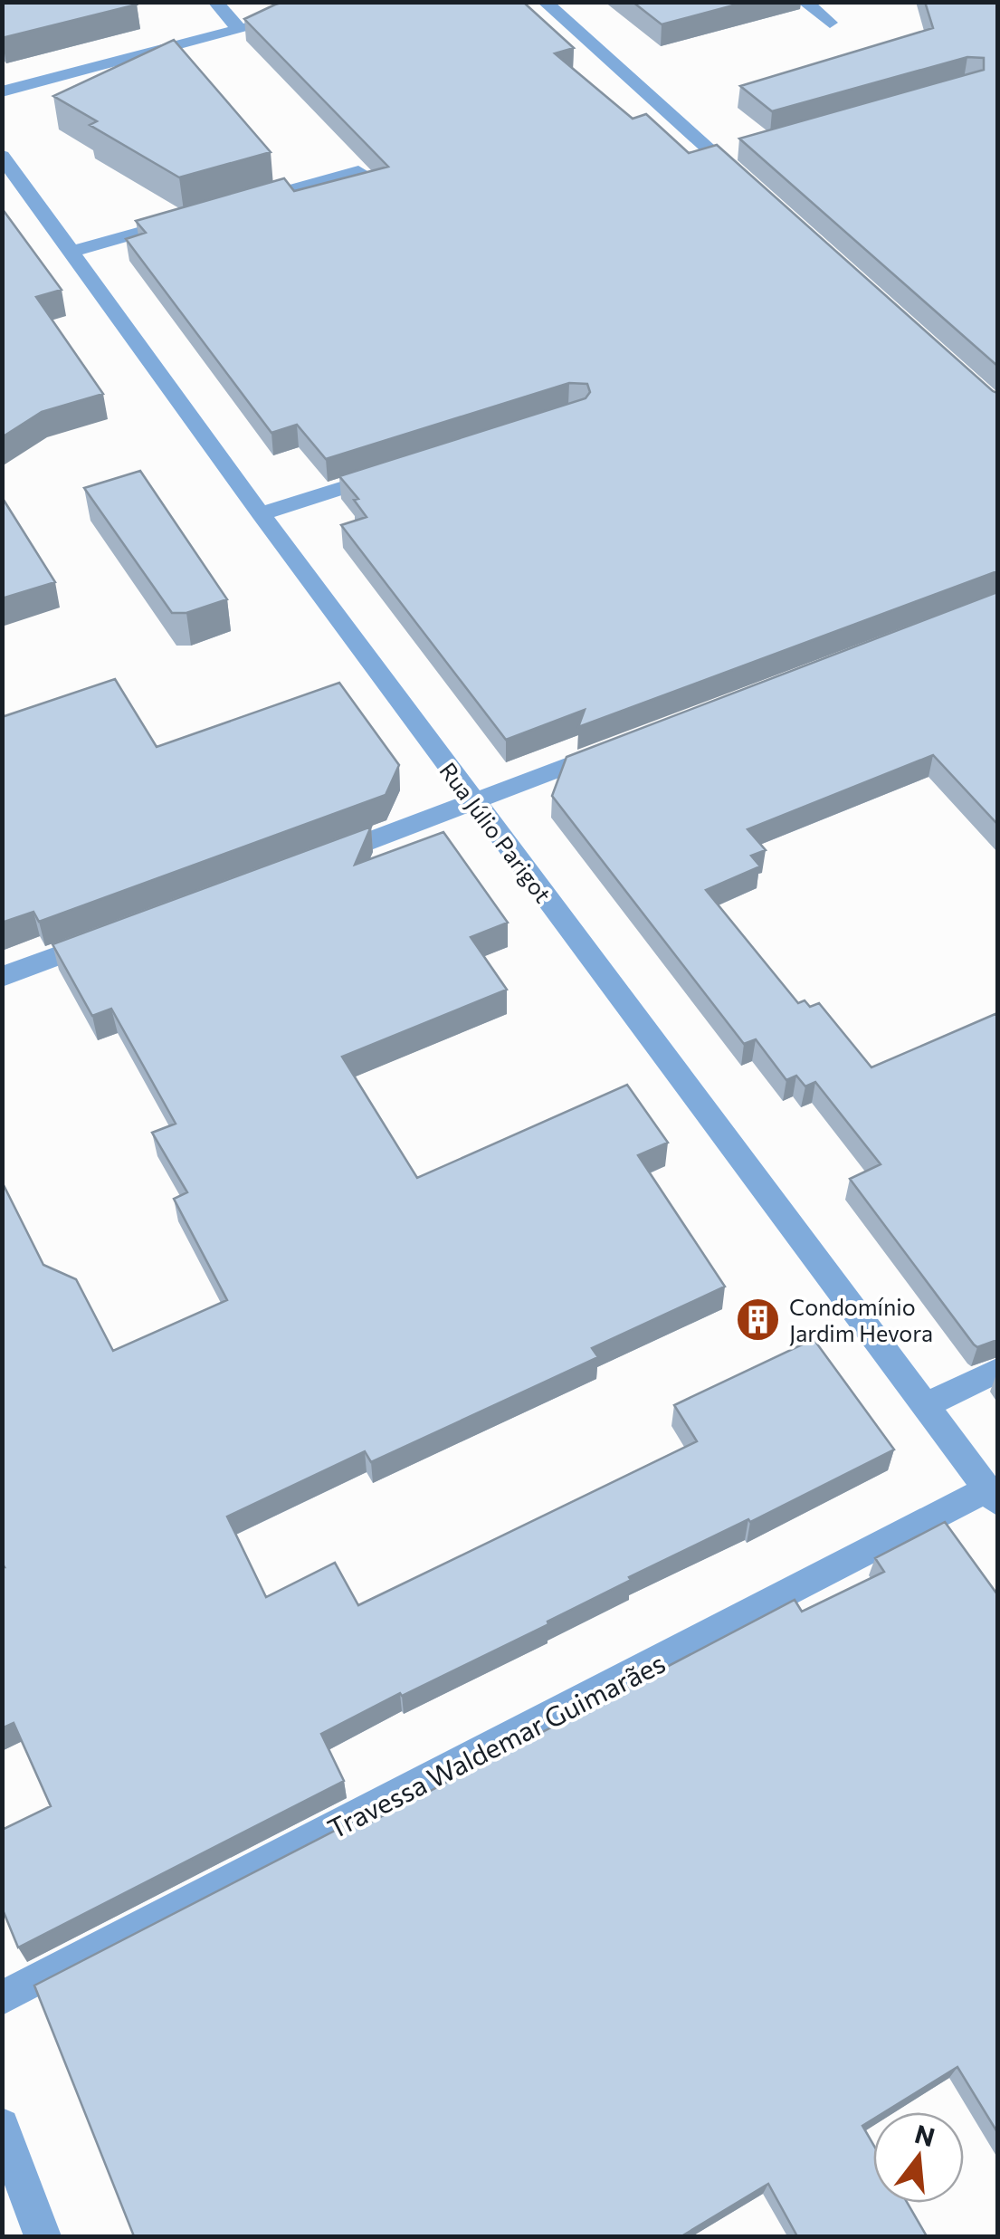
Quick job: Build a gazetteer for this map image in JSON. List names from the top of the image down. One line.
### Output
{"streets":{"street":["Rua Júlio Parigot","Travessa Waldemar Guimarães"]},"crossings":[["Rua Júlio Parigot","Travessa Waldemar Guimarães"]],"places":{"building":["Condomínio Jardim Hevora"]},"north":"top"}
